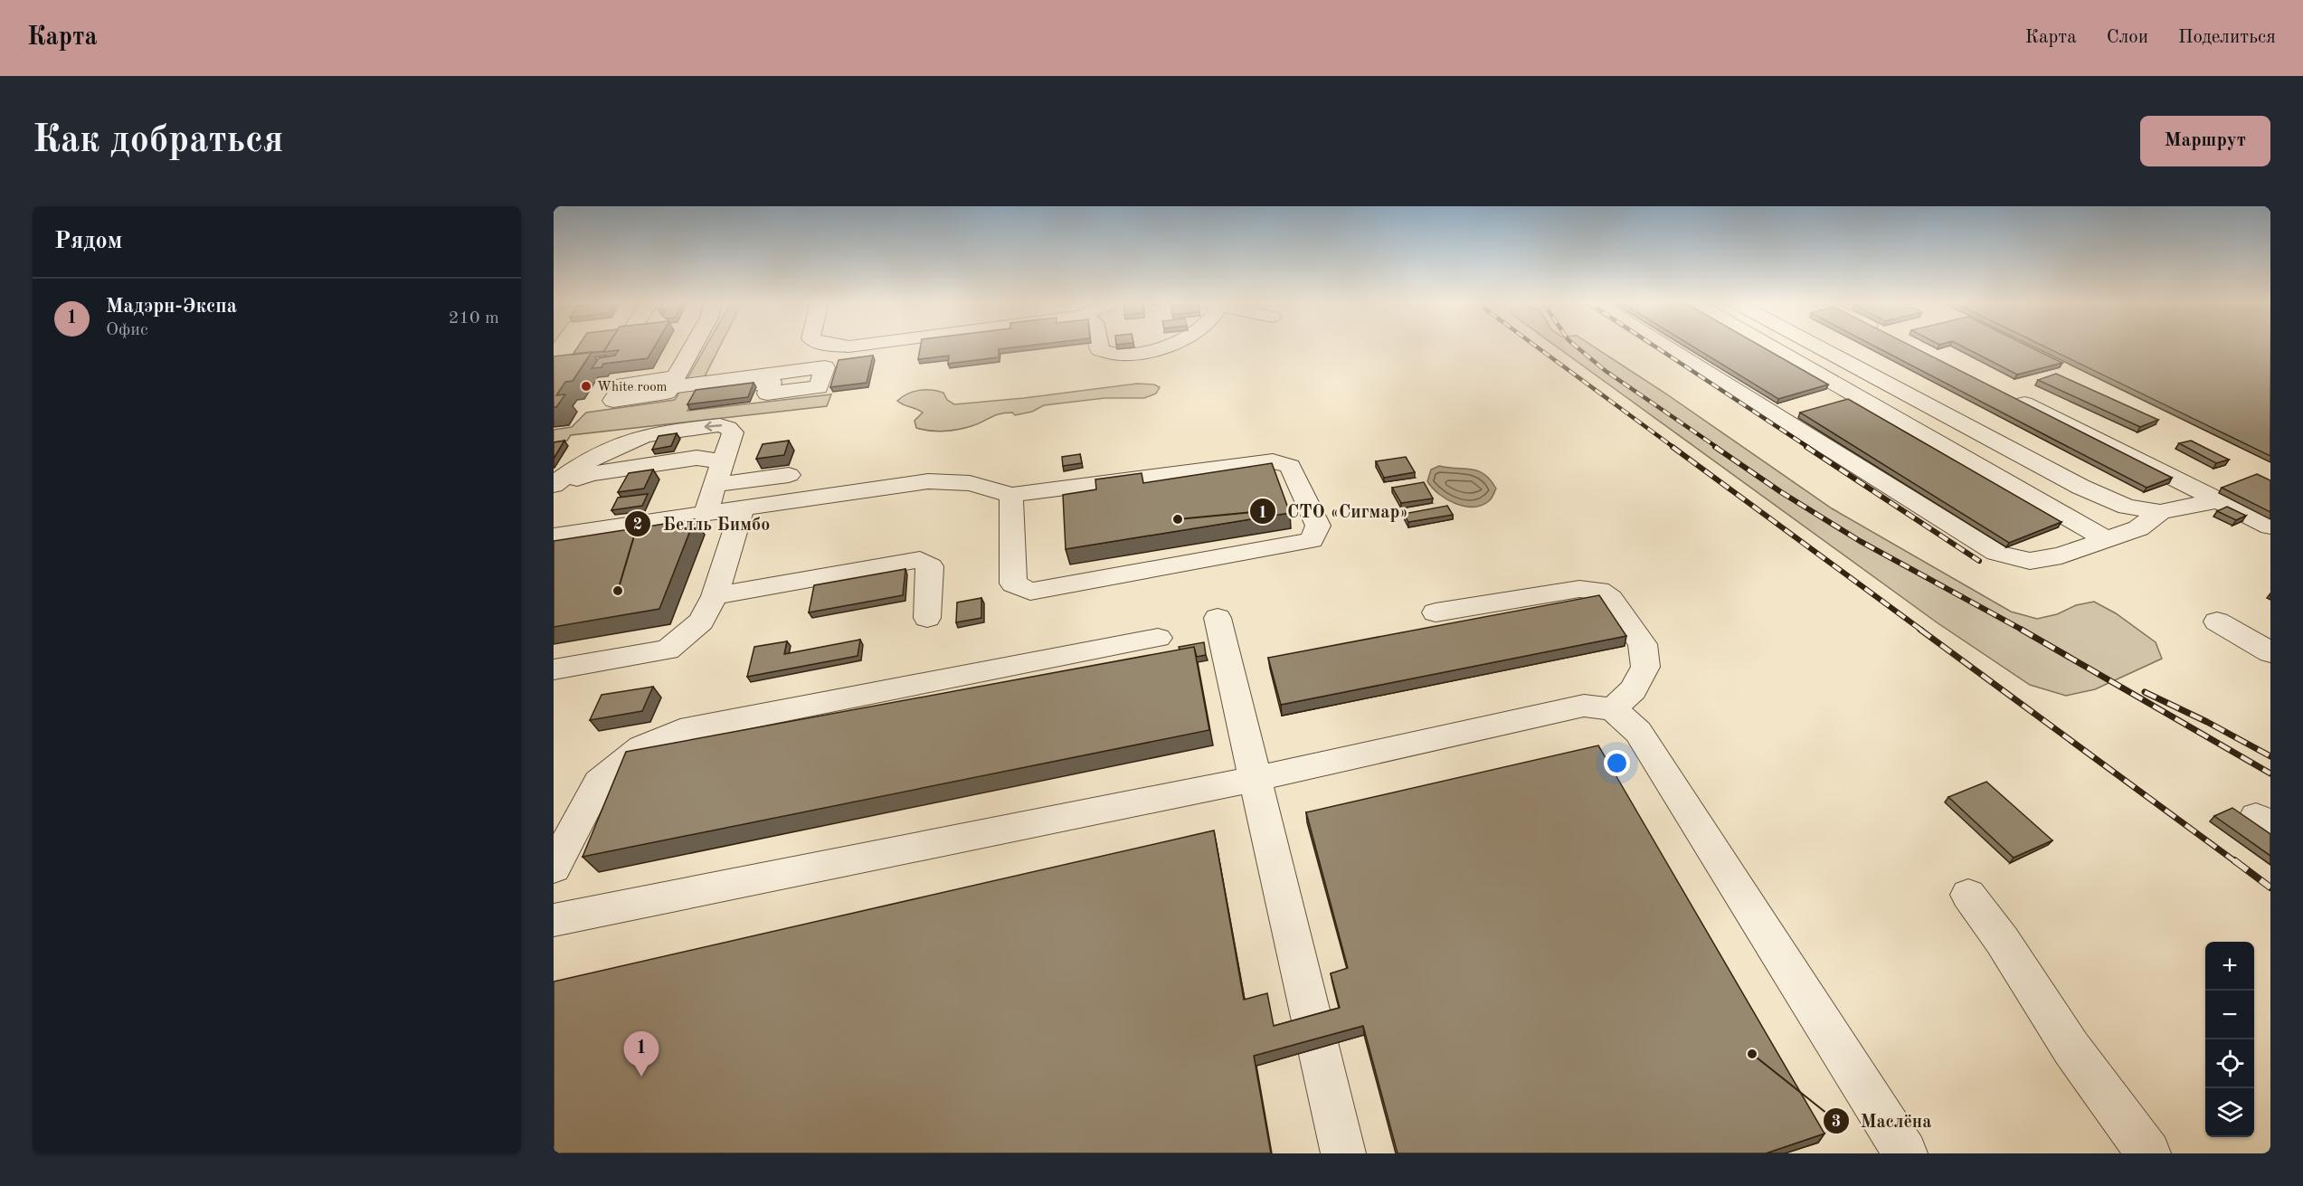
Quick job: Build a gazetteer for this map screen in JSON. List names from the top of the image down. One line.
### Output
{"places":["White room","СТО «Сигмар»","Белль Бимбо","Маслёна"],"page":{"header":"Карта","nav":["Карта","Слои","Поделиться"],"buttons":"Маршрут","title":"Как добраться","heading":"Рядом","list":[{"mark":"1","name":"Мадэрн-Экспа","note":"Офис","value":"210 m"}],"map_buttons":["+","−"],"pins":"1"}}
